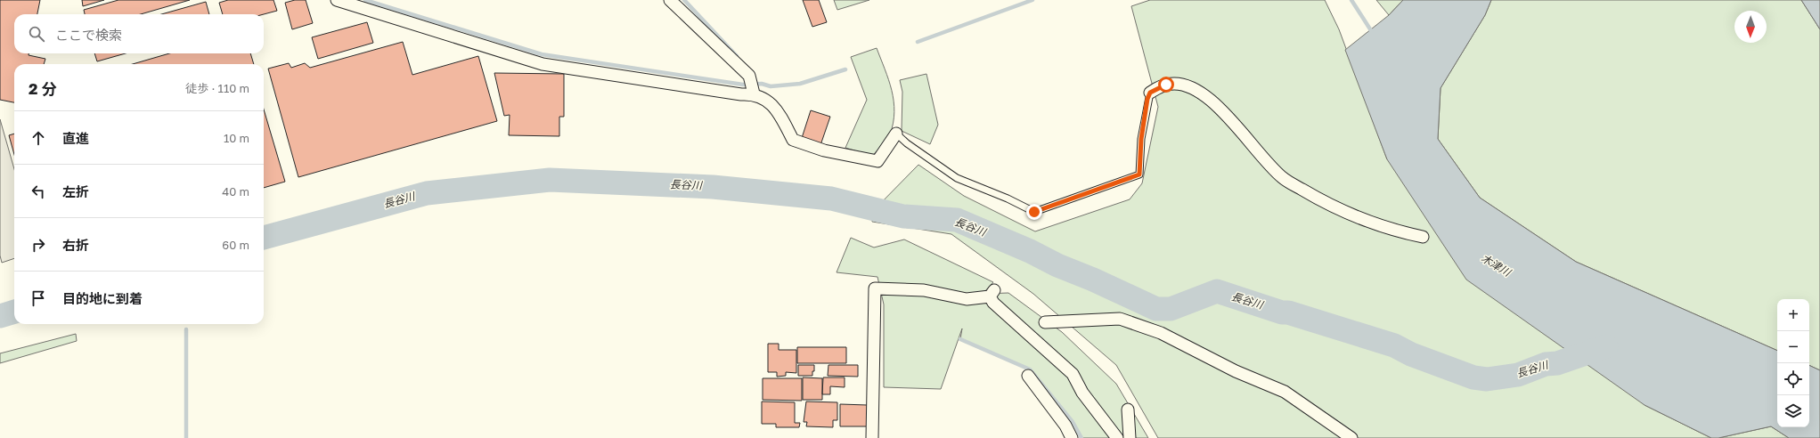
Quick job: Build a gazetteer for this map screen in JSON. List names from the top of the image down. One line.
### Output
{"water":["長谷川","木津川"],"north":"bottom","page":{"search":"ここで検索","heading":["2 分","徒歩 · 110 m"],"list":[["直進","10 m"],["左折","40 m"],["右折","60 m"],"目的地に到着"],"map_buttons":["+","−"]}}
